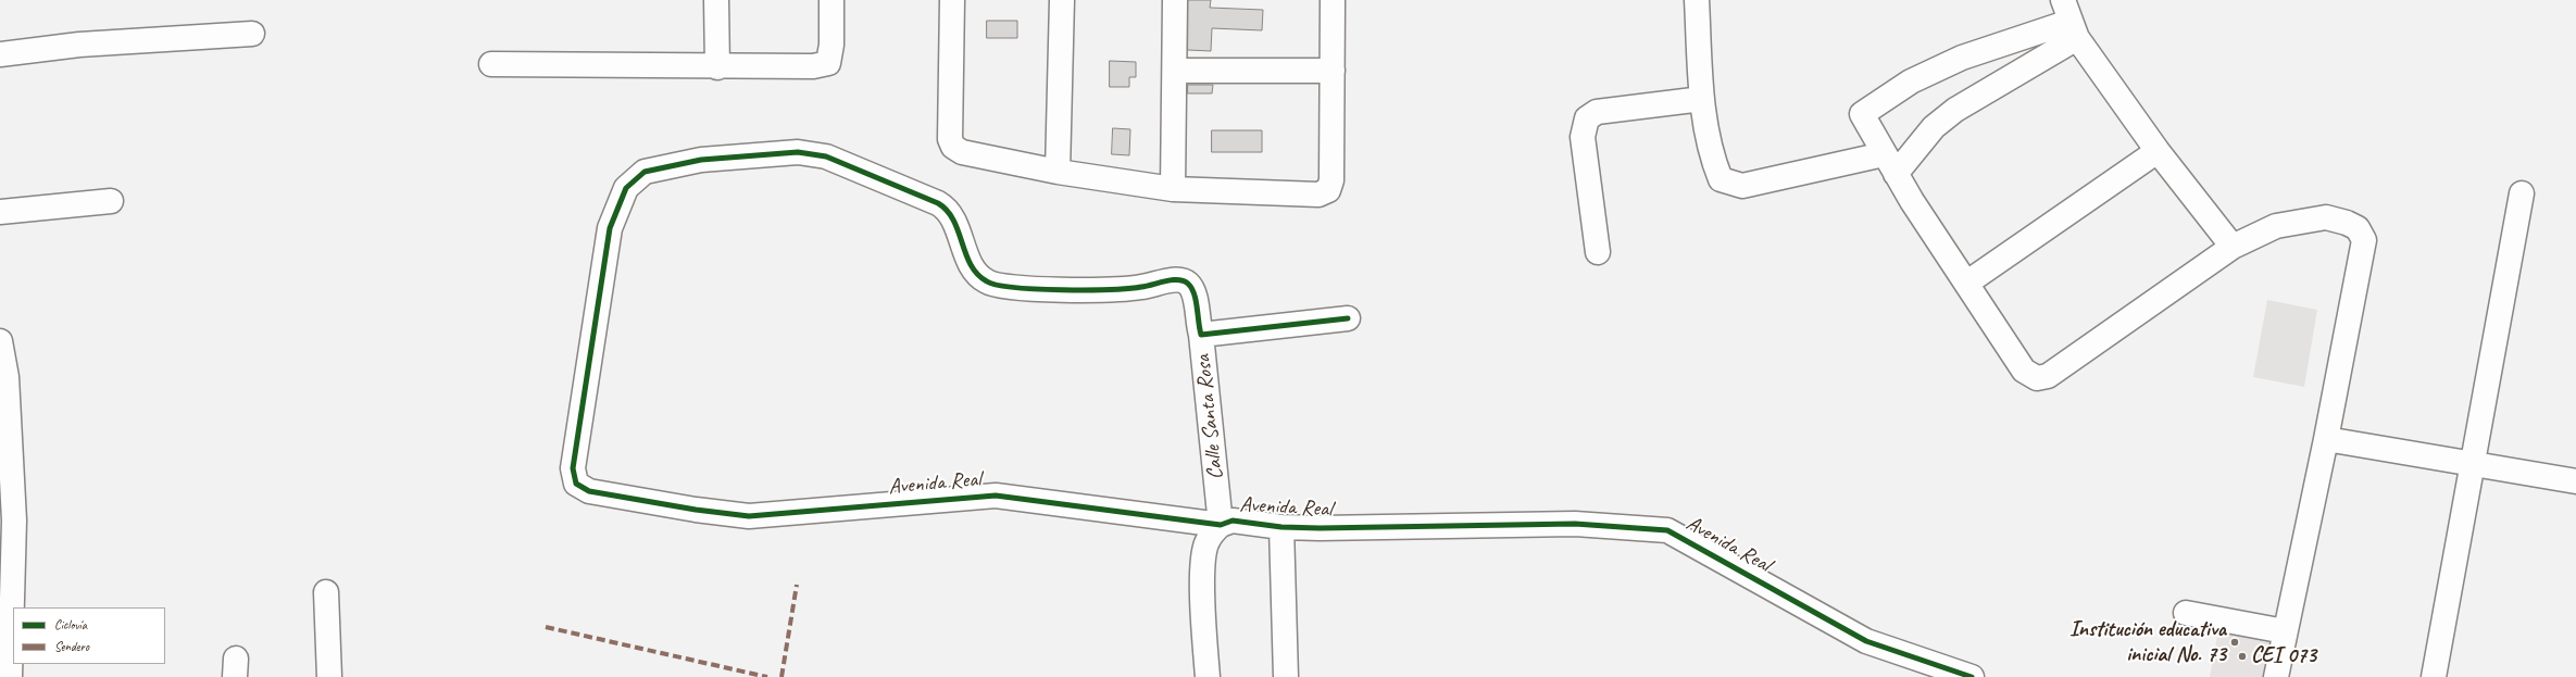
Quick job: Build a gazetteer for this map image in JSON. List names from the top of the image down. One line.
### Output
{"streets":{"street":["Calle Santa Rosa","Avenida Real"]},"crossings":[["Calle Santa Rosa","Avenida Real"]],"places":["Institución educativa inicial No. 73","CEI 073"],"legend":["Ciclovía","Sendero"]}
